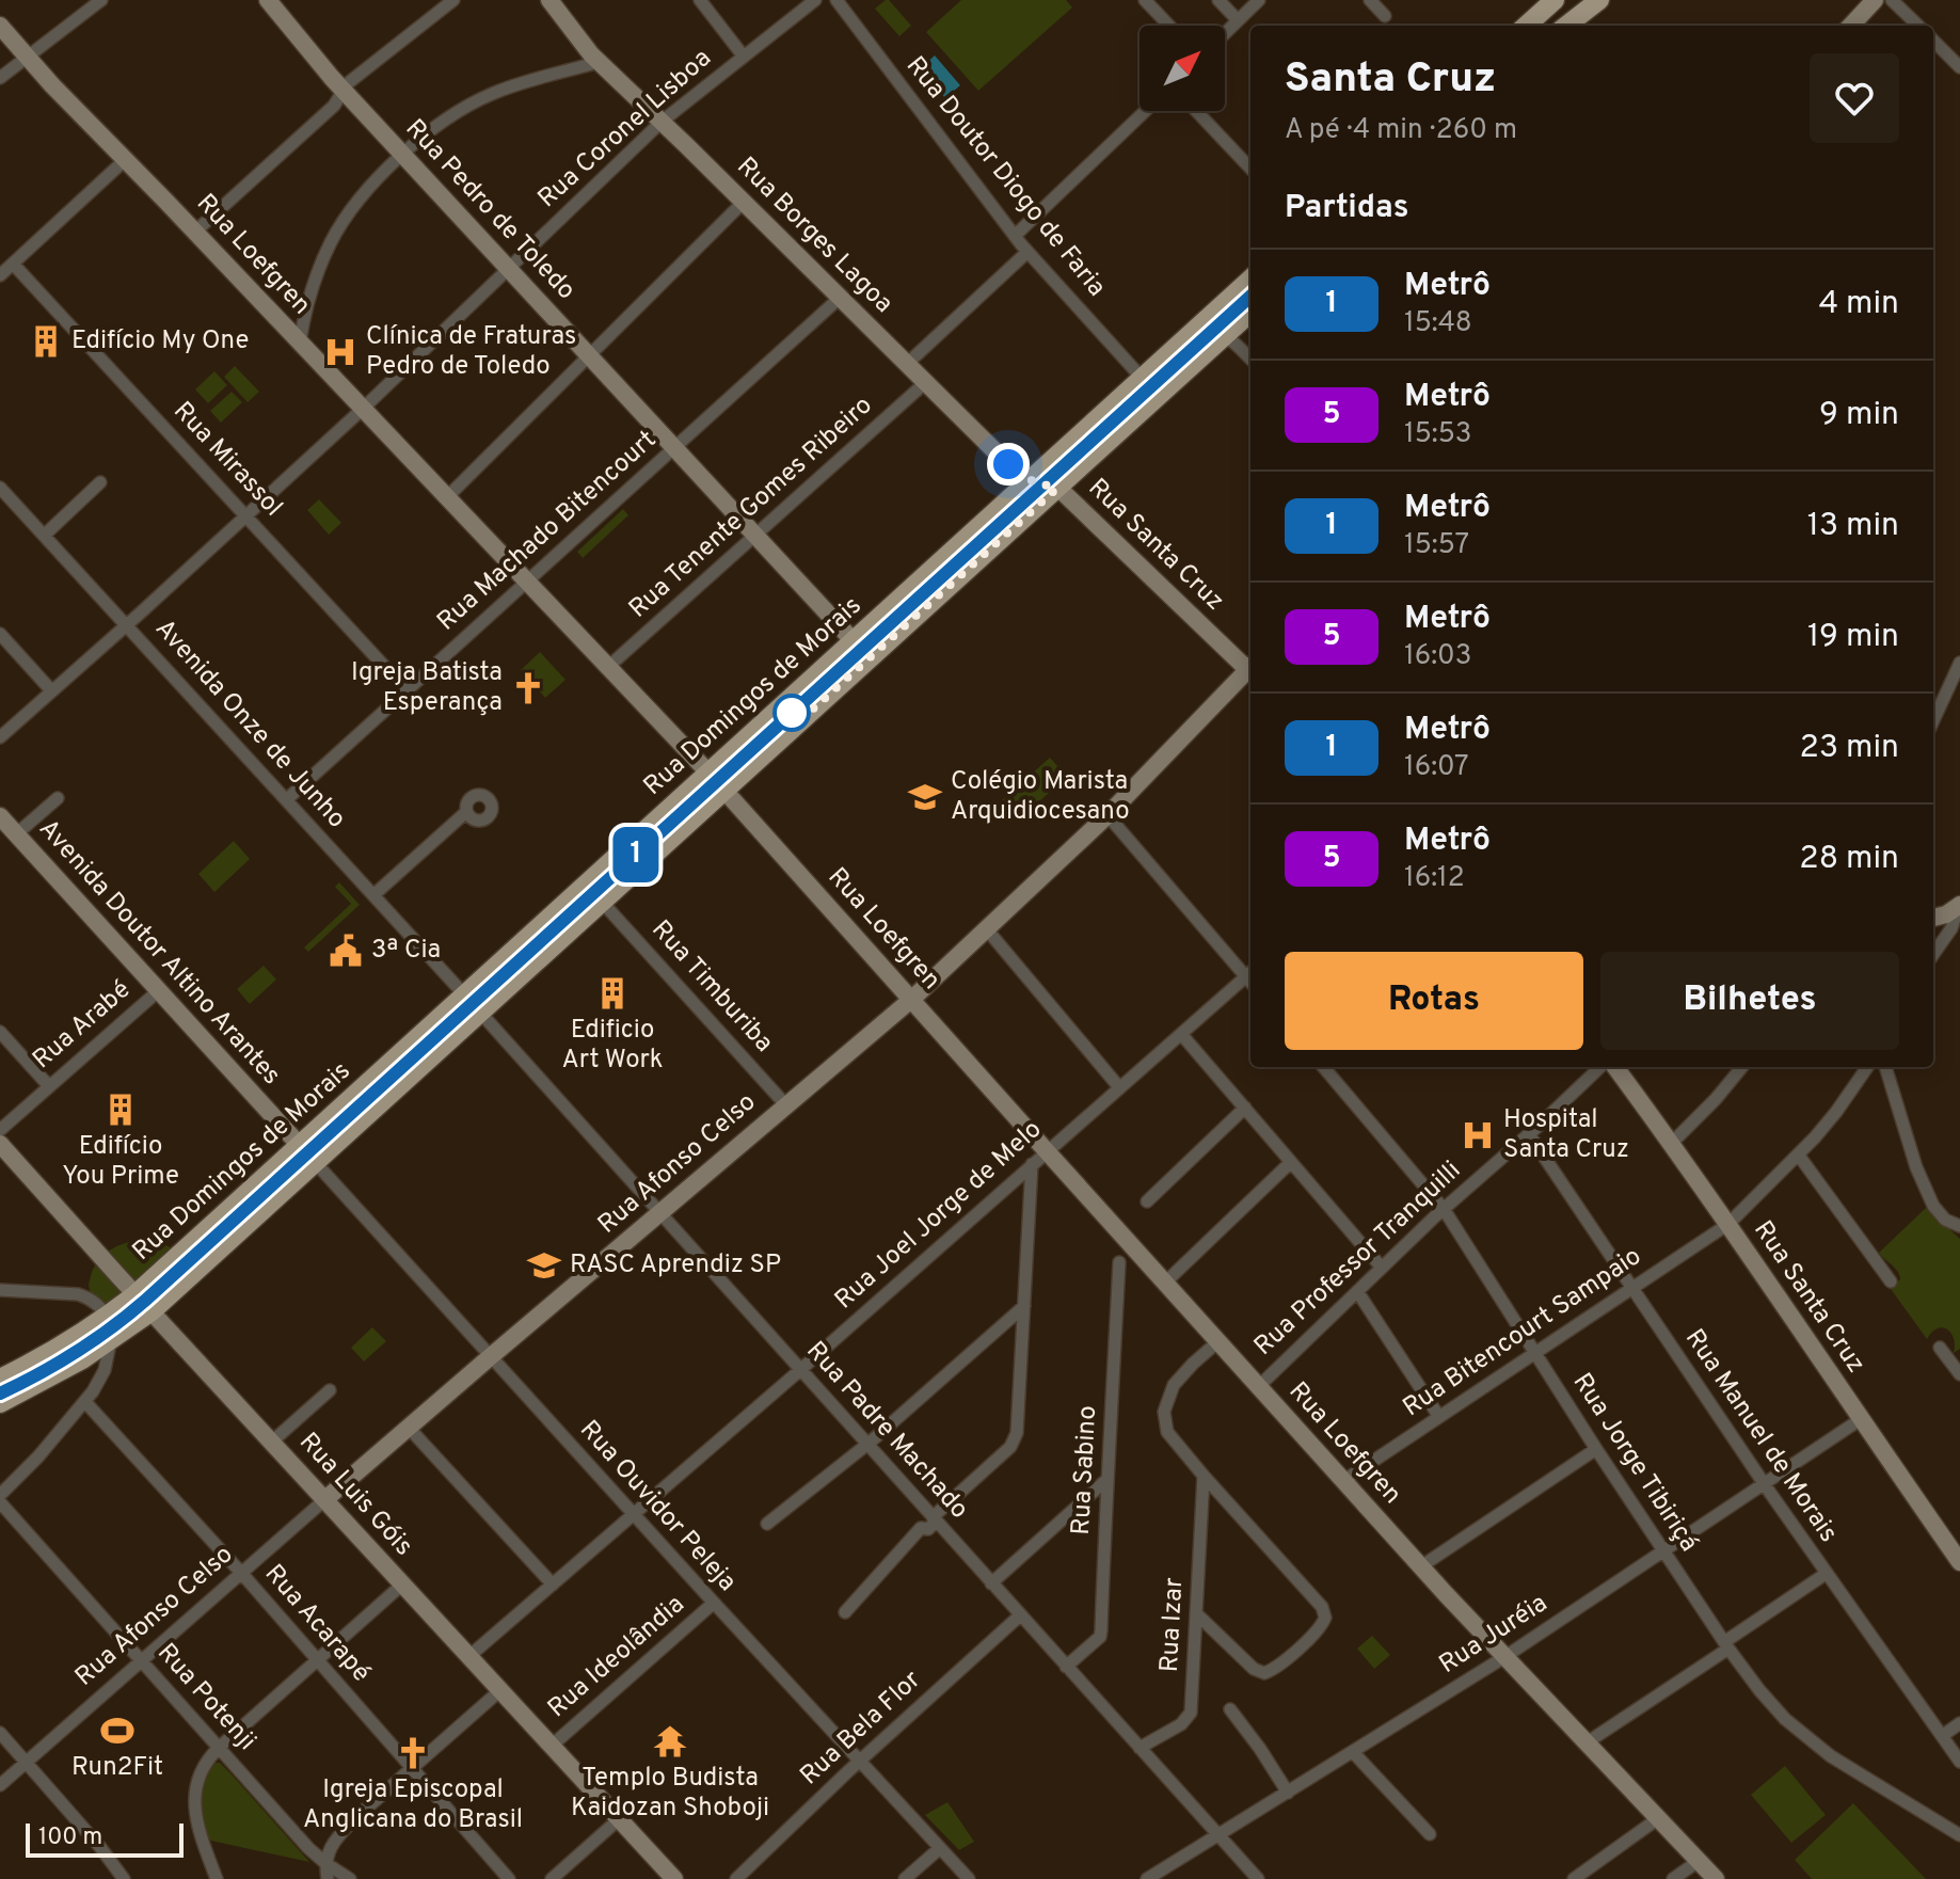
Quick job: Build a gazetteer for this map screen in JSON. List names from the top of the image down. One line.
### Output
{"streets":{"main road":["Rua Domingos de Morais"],"street":["Rua Coronel Lisboa","Rua Doutor Diogo de Faria","Rua Pedro de Toledo","Rua Borges Lagoa","Rua Loefgren","Rua Mirassol","Rua Tenente Gomes Ribeiro","Rua Machado Bitencourt","Rua Santa Cruz","Avenida Onze de Junho","Avenida Doutor Altino Arantes","Rua Timburiba","Rua Arabé","Rua Afonso Celso","Rua Joel Jorge de Melo","Rua Professor Tranquilli","Rua Bitencourt Sampaio","Rua Padre Machado","Rua Manuel de Morais","Rua Jorge Tibiriçá","Rua Sabino","Rua Luis Góis","Rua Ouvidor Peleja","Rua Acarapé","Rua Izar","Rua Juréia","Rua Ideolândia","Rua Potenji","Rua Bela Flor"]},"crossings":[["Rua Coronel Lisboa","Rua Pedro de Toledo"],["Rua Coronel Lisboa","Rua Borges Lagoa"],["Rua Coronel Lisboa","Rua Loefgren"],["Rua Coronel Lisboa","Rua Mirassol"],["Rua Coronel Lisboa","Avenida Onze de Junho"],["Rua Doutor Diogo de Faria","Rua Domingos de Morais"],["Rua Pedro de Toledo","Rua Tenente Gomes Ribeiro"],["Rua Pedro de Toledo","Rua Machado Bitencourt"],["Rua Pedro de Toledo","Rua Domingos de Morais"],["Rua Borges Lagoa","Rua Tenente Gomes Ribeiro"],["Rua Borges Lagoa","Rua Machado Bitencourt"],["Rua Borges Lagoa","Rua Santa Cruz"],["Rua Borges Lagoa","Rua Domingos de Morais"],["Rua Loefgren","Rua Tenente Gomes Ribeiro"],["Rua Loefgren","Rua Machado Bitencourt"],["Rua Loefgren","Rua Domingos de Morais"],["Rua Loefgren","Rua Afonso Celso"],["Rua Loefgren","Rua Joel Jorge de Melo"],["Rua Loefgren","Rua Professor Tranquilli"],["Rua Loefgren","Rua Bitencourt Sampaio"],["Rua Loefgren","Rua Juréia"],["Rua Mirassol","Rua Machado Bitencourt"],["Rua Machado Bitencourt","Avenida Onze de Junho"],["Rua Santa Cruz","Rua Domingos de Morais"],["Rua Santa Cruz","Rua Bitencourt Sampaio"],["Rua Santa Cruz","Rua Juréia"],["Rua Domingos de Morais","Avenida Onze de Junho"],["Rua Domingos de Morais","Avenida Doutor Altino Arantes"],["Rua Domingos de Morais","Rua Timburiba"],["Rua Domingos de Morais","Rua Padre Machado"],["Rua Domingos de Morais","Rua Luis Góis"],["Rua Domingos de Morais","Rua Ouvidor Peleja"],["Avenida Onze de Junho","Rua Padre Machado"],["Avenida Doutor Altino Arantes","Rua Arabé"],["Avenida Doutor Altino Arantes","Rua Ouvidor Peleja"],["Rua Timburiba","Rua Afonso Celso"],["Rua Afonso Celso","Rua Padre Machado"],["Rua Afonso Celso","Rua Luis Góis"],["Rua Afonso Celso","Rua Ouvidor Peleja"],["Rua Afonso Celso","Rua Acarapé"],["Rua Afonso Celso","Rua Potenji"],["Rua Joel Jorge de Melo","Rua Padre Machado"],["Rua Joel Jorge de Melo","Rua Luis Góis"],["Rua Joel Jorge de Melo","Rua Ouvidor Peleja"],["Rua Professor Tranquilli","Rua Manuel de Morais"],["Rua Professor Tranquilli","Rua Jorge Tibiriçá"],["Rua Bitencourt Sampaio","Rua Manuel de Morais"],["Rua Bitencourt Sampaio","Rua Jorge Tibiriçá"],["Rua Padre Machado","Rua Sabino"],["Rua Padre Machado","Rua Izar"],["Rua Padre Machado","Rua Juréia"],["Rua Padre Machado","Rua Bela Flor"],["Rua Manuel de Morais","Rua Juréia"],["Rua Jorge Tibiriçá","Rua Juréia"],["Rua Luis Góis","Rua Ideolândia"],["Rua Ouvidor Peleja","Rua Ideolândia"],["Rua Ouvidor Peleja","Rua Bela Flor"]],"places":{"building":["Edifício My One","Edificio Art Work","Edifício You Prime"],"hospital":["Clínica de Fraturas Pedro de Toledo","Hospital Santa Cruz"],"church":["Igreja Batista Esperança","Igreja Episcopal Anglicana do Brasil"],"school or university":["Colégio Marista Arquidiocesano","RASC Aprendiz SP"],"public building":["3ª Cia"],"sports":["Run2Fit"],"temple":["Templo Budista Kaidozan Shoboji"]},"lines":["metro line 1"],"scale_bar":"100 m","north":"top right","page":{"on_map":"1","heading":[["Santa Cruz","A pé · 4 min · 260 m"],"Partidas"],"list":[{"mark":"1","name":"Metrô","note":"15:48","value":"4 min"},{"mark":"5","name":"Metrô","note":"15:53","value":"9 min"},{"mark":"1","name":"Metrô","note":"15:57","value":"13 min"},{"mark":"5","name":"Metrô","note":"16:03","value":"19 min"},{"mark":"1","name":"Metrô","note":"16:07","value":"23 min"},{"mark":"5","name":"Metrô","note":"16:12","value":"28 min"}],"buttons":["Rotas","Bilhetes"],"scale":"100 m"}}
